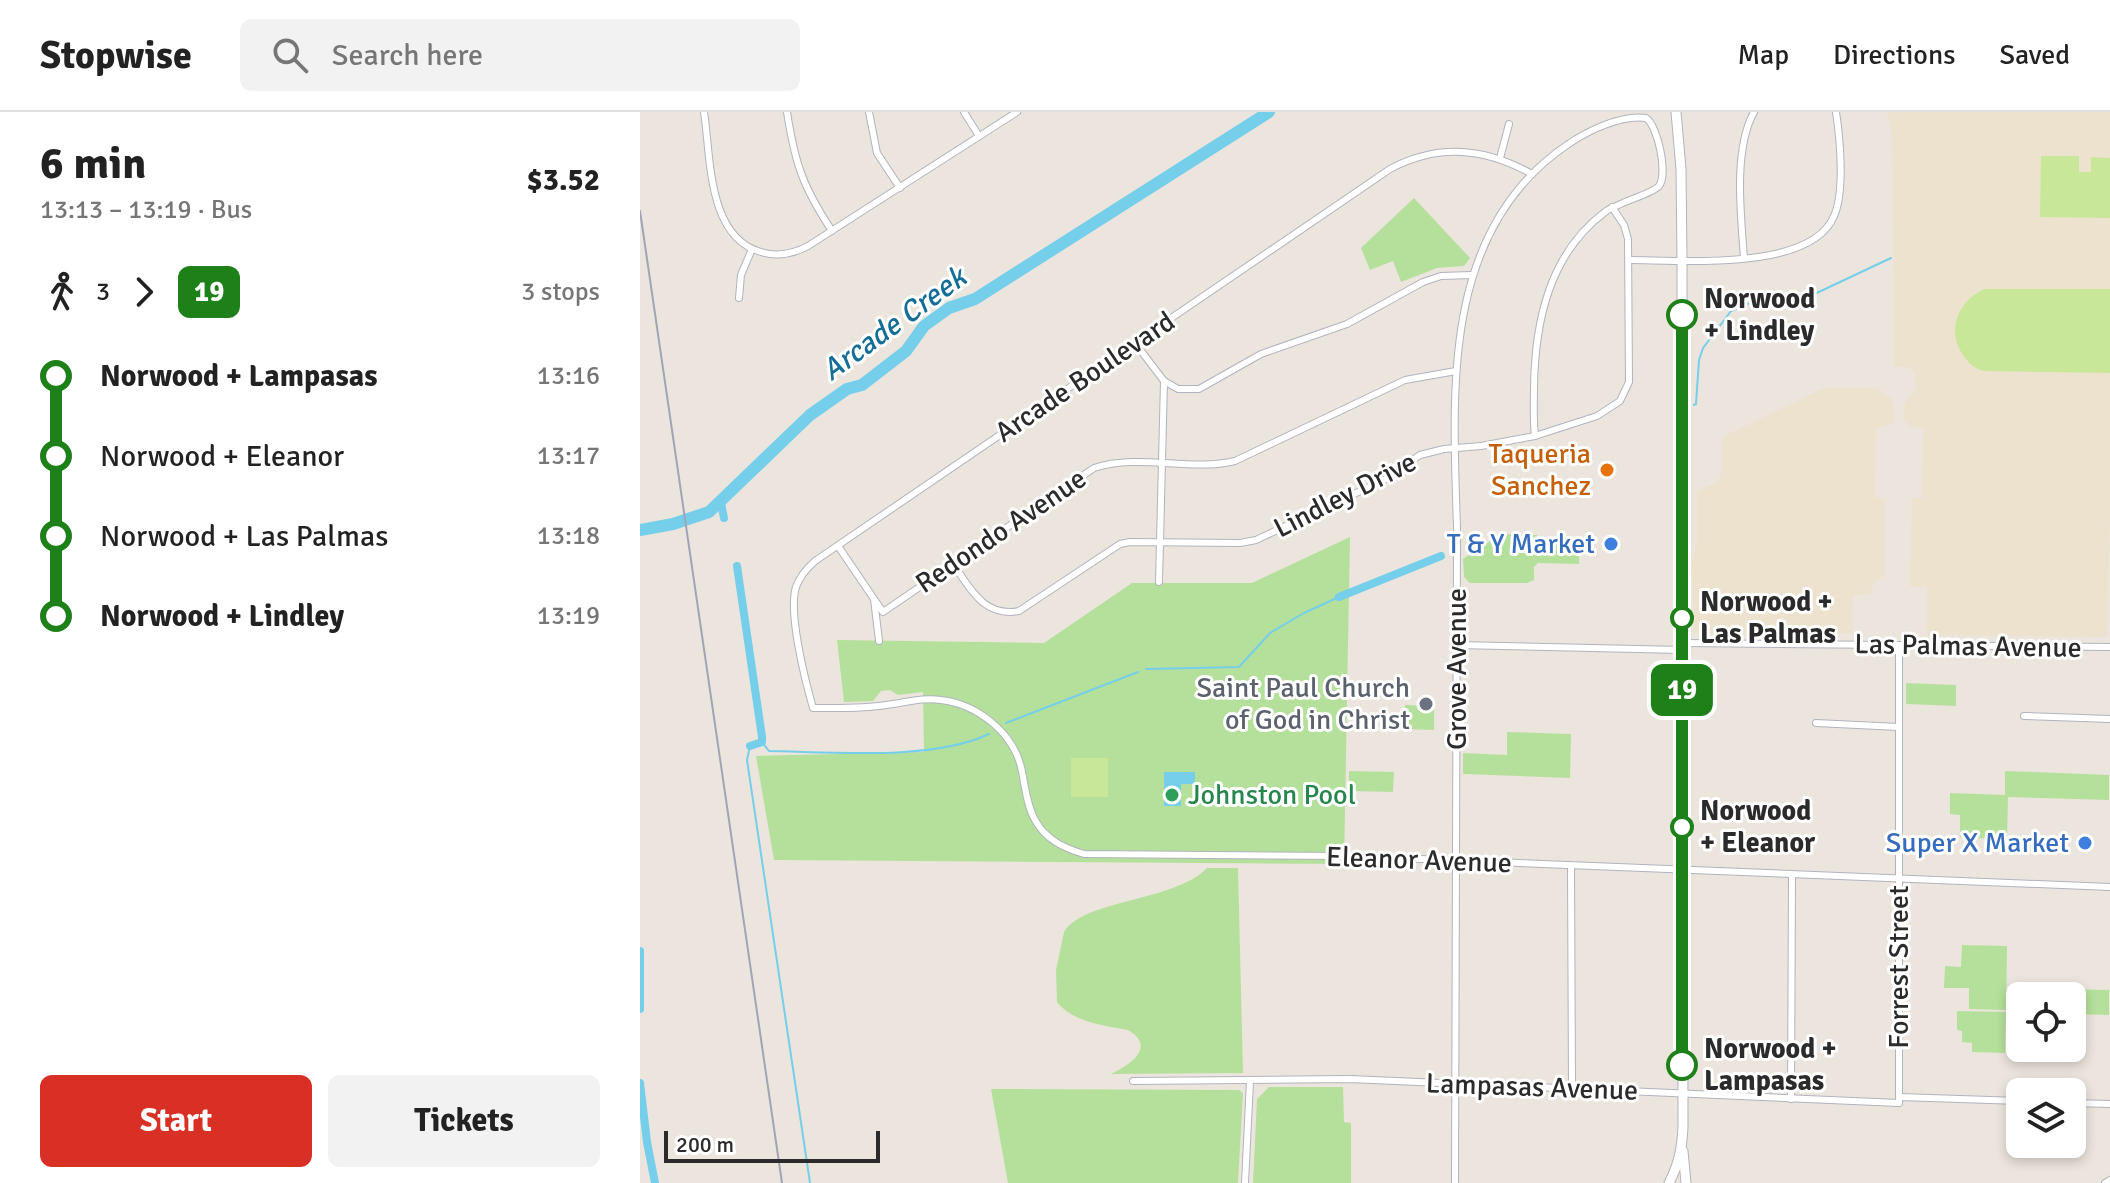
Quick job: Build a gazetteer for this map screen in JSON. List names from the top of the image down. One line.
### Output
{"streets":{"street":["Arcade Boulevard","Lindley Drive","Redondo Avenue","Las Palmas Avenue","Grove Avenue","Eleanor Avenue","Forrest Street","Lampasas Avenue"]},"crossings":[["Arcade Boulevard","Grove Avenue"],["Arcade Boulevard","Eleanor Avenue"],["Lindley Drive","Redondo Avenue"],["Lindley Drive","Grove Avenue"],["Redondo Avenue","Grove Avenue"],["Las Palmas Avenue","Grove Avenue"],["Las Palmas Avenue","Forrest Street"],["Grove Avenue","Eleanor Avenue"],["Grove Avenue","Lampasas Avenue"],["Eleanor Avenue","Forrest Street"],["Forrest Street","Lampasas Avenue"]],"water":["Arcade Creek"],"places":["Norwood + Lindley","Taqueria Sanchez","T & Y Market","Norwood + Las Palmas","Saint Paul Church of God in Christ","Johnston Pool","Norwood + Eleanor","Super X Market","Norwood + Lampasas"],"lines":["bus line 19"],"scale_bar":"200 m","page":{"header":"Stopwise","search":"Search here","nav":["Map","Directions","Saved"],"heading":["6 min","13:13 – 13:19 · Bus","$3.52"],"on_map":"19","legs":["3","19","3 stops"],"list":[{"name":"Norwood + Lampasas","value":"13:16"},{"name":"Norwood + Eleanor","value":"13:17"},{"name":"Norwood + Las Palmas","value":"13:18"},{"name":"Norwood + Lindley","value":"13:19"}],"buttons":["Start","Tickets"],"scale":"200 m"}}
